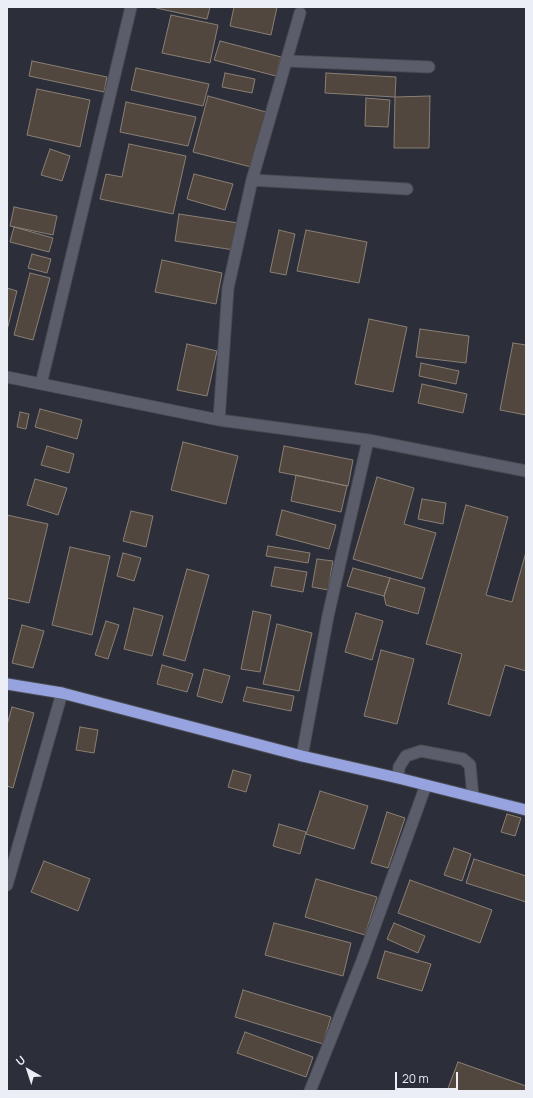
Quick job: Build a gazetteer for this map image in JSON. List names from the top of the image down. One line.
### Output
{"scale_bar":"20 m","north":"top left"}
